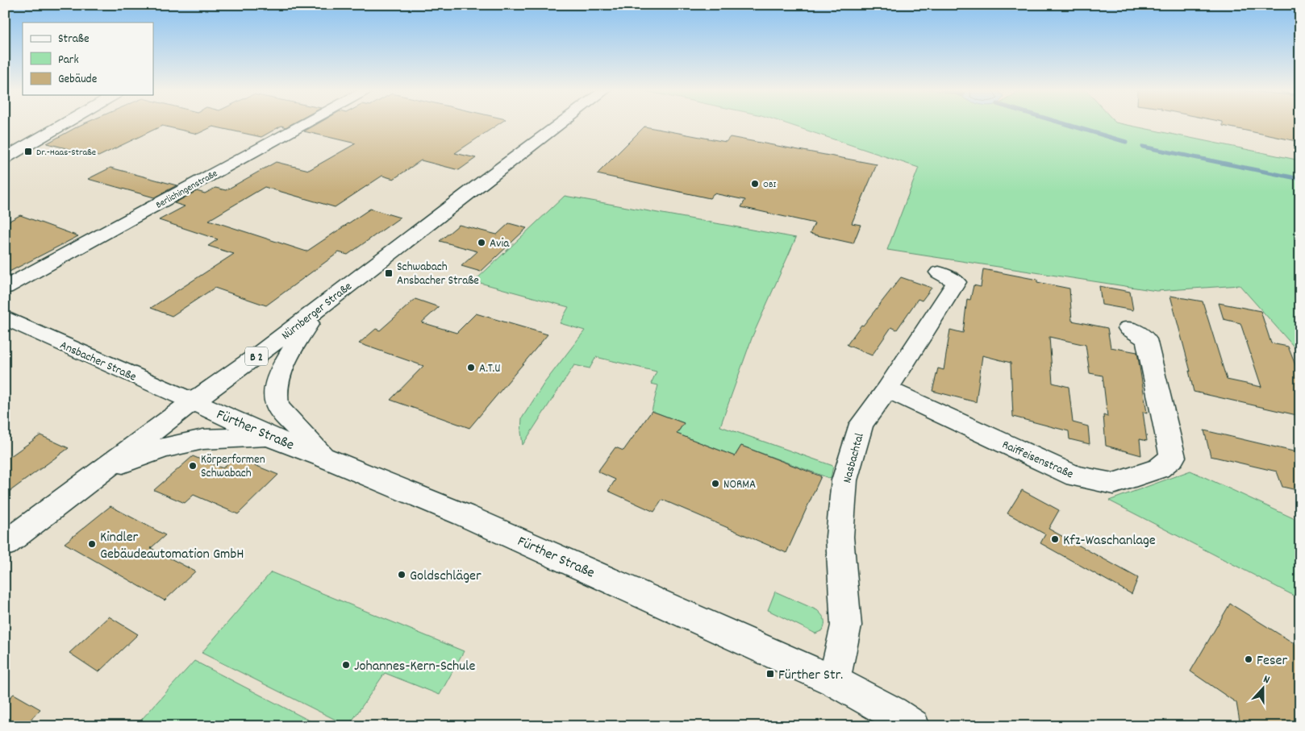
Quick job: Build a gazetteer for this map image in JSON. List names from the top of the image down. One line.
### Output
{"streets":{"street":["Berlichingenstraße","Nürnberger Straße","B 2","Ansbacher Straße","Fürther Straße","Nasbachtal","Raiffeisenstraße"]},"crossings":[["Nürnberger Straße","Ansbacher Straße"],["Nürnberger Straße","Fürther Straße"],["Ansbacher Straße","Fürther Straße"],["Fürther Straße","Nasbachtal"],["Nasbachtal","Raiffeisenstraße"]],"places":{"transit":["Dr.-Haas-Straße","Schwabach Ansbacher Straße","Fürther Str."],"other":["OBI","Avia","A.T.U","Körperformen Schwabach","NORMA","Kfz-Waschanlage","Kindler Gebäudeautomation GmbH","Goldschläger","Feser","Johannes-Kern-Schule"]},"legend":["Straße","Park","Gebäude"],"north":"top"}
